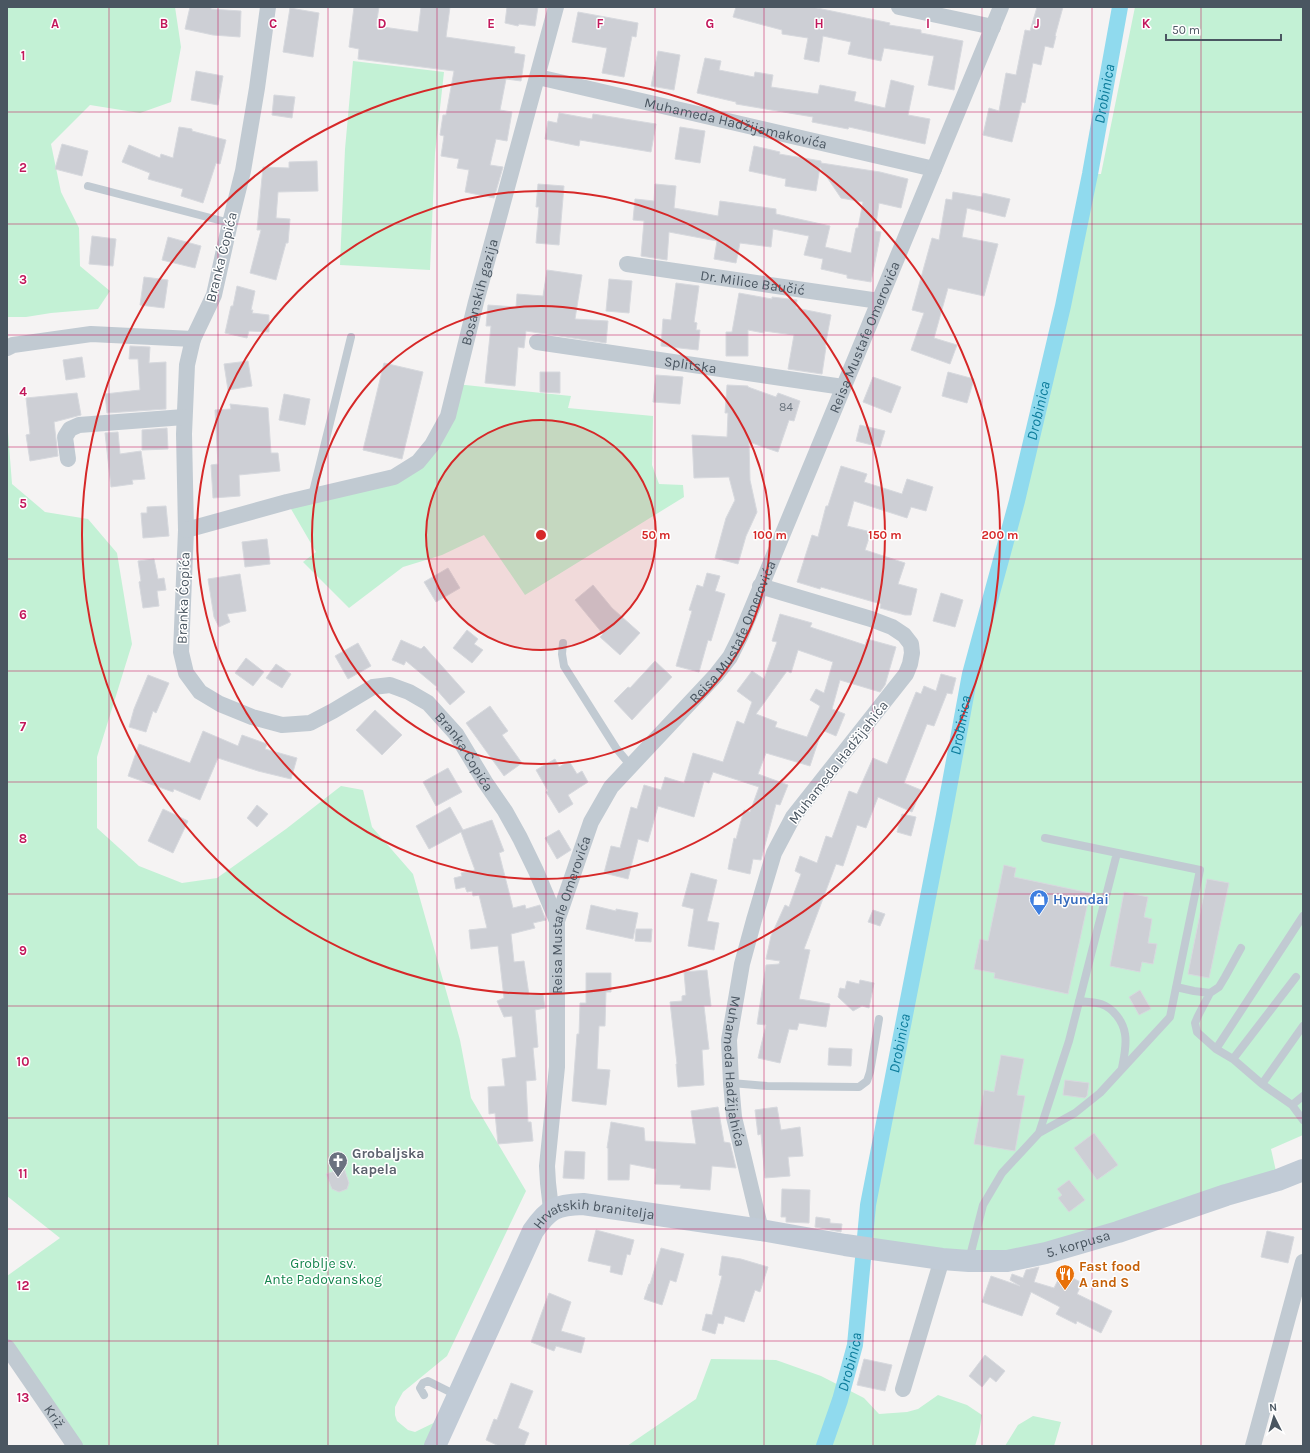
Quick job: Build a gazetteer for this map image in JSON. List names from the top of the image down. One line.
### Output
{"streets":{"street":["Muhameda Hadžijamakovića","Branka Ćopića","Dr. Milice Baučić","Bosanskih gazija","Reisa Mustafe Omerovića","Splitska","Muhameda Hadžijahića","Hrvatskih branitelja","5. korpusa","Križ"]},"crossings":[["Muhameda Hadžijamakovića","Bosanskih gazija"],["Muhameda Hadžijamakovića","Reisa Mustafe Omerovića"],["Branka Ćopića","Bosanskih gazija"],["Branka Ćopića","Reisa Mustafe Omerovića"],["Dr. Milice Baučić","Reisa Mustafe Omerovića"],["Reisa Mustafe Omerovića","Splitska"],["Reisa Mustafe Omerovića","Muhameda Hadžijahića"],["Reisa Mustafe Omerovića","Hrvatskih branitelja"],["Muhameda Hadžijahića","Hrvatskih branitelja"],["Hrvatskih branitelja","5. korpusa"]],"water":["Drobinica"],"parks":["Groblje sv. Ante Padovanskog"],"places":{"shop":["Hyundai"],"church":["Grobaljska kapela"],"restaurant":["Fast food A and S"]},"house_numbers":["84"],"scale_bar":"50 m","north":"top","grid":{"columns":["A","B","C","D","E","F","G","H","I","J","K"],"rows":["1","2","3","4","5","6","7","8","9","10","11","12","13"]},"rings":["50 m","100 m","150 m","200 m"]}
